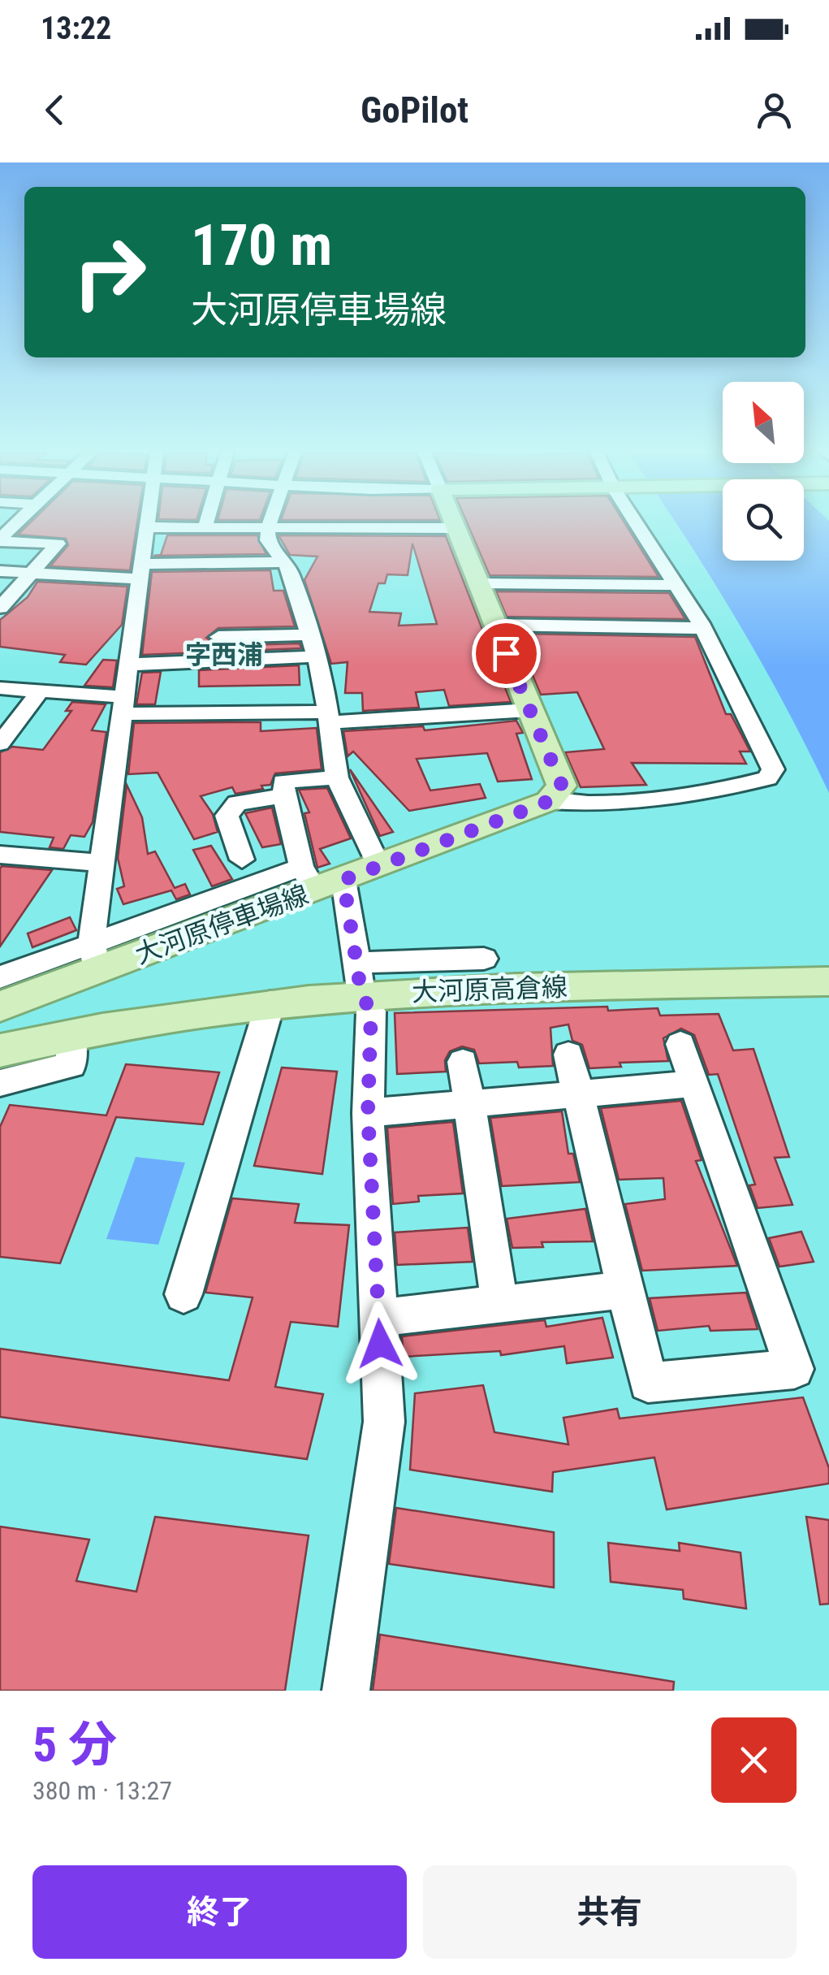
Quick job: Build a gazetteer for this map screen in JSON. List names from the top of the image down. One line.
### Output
{"streets":{"main road":["大河原停車場線","大河原高倉線"]},"districts":["字西浦"],"north":"top left","page":{"status":"13:22","header":"GoPilot","turn":["170 m","大河原停車場線"],"heading":["5 分","380 m · 13:27"],"buttons":["終了","共有"]}}
